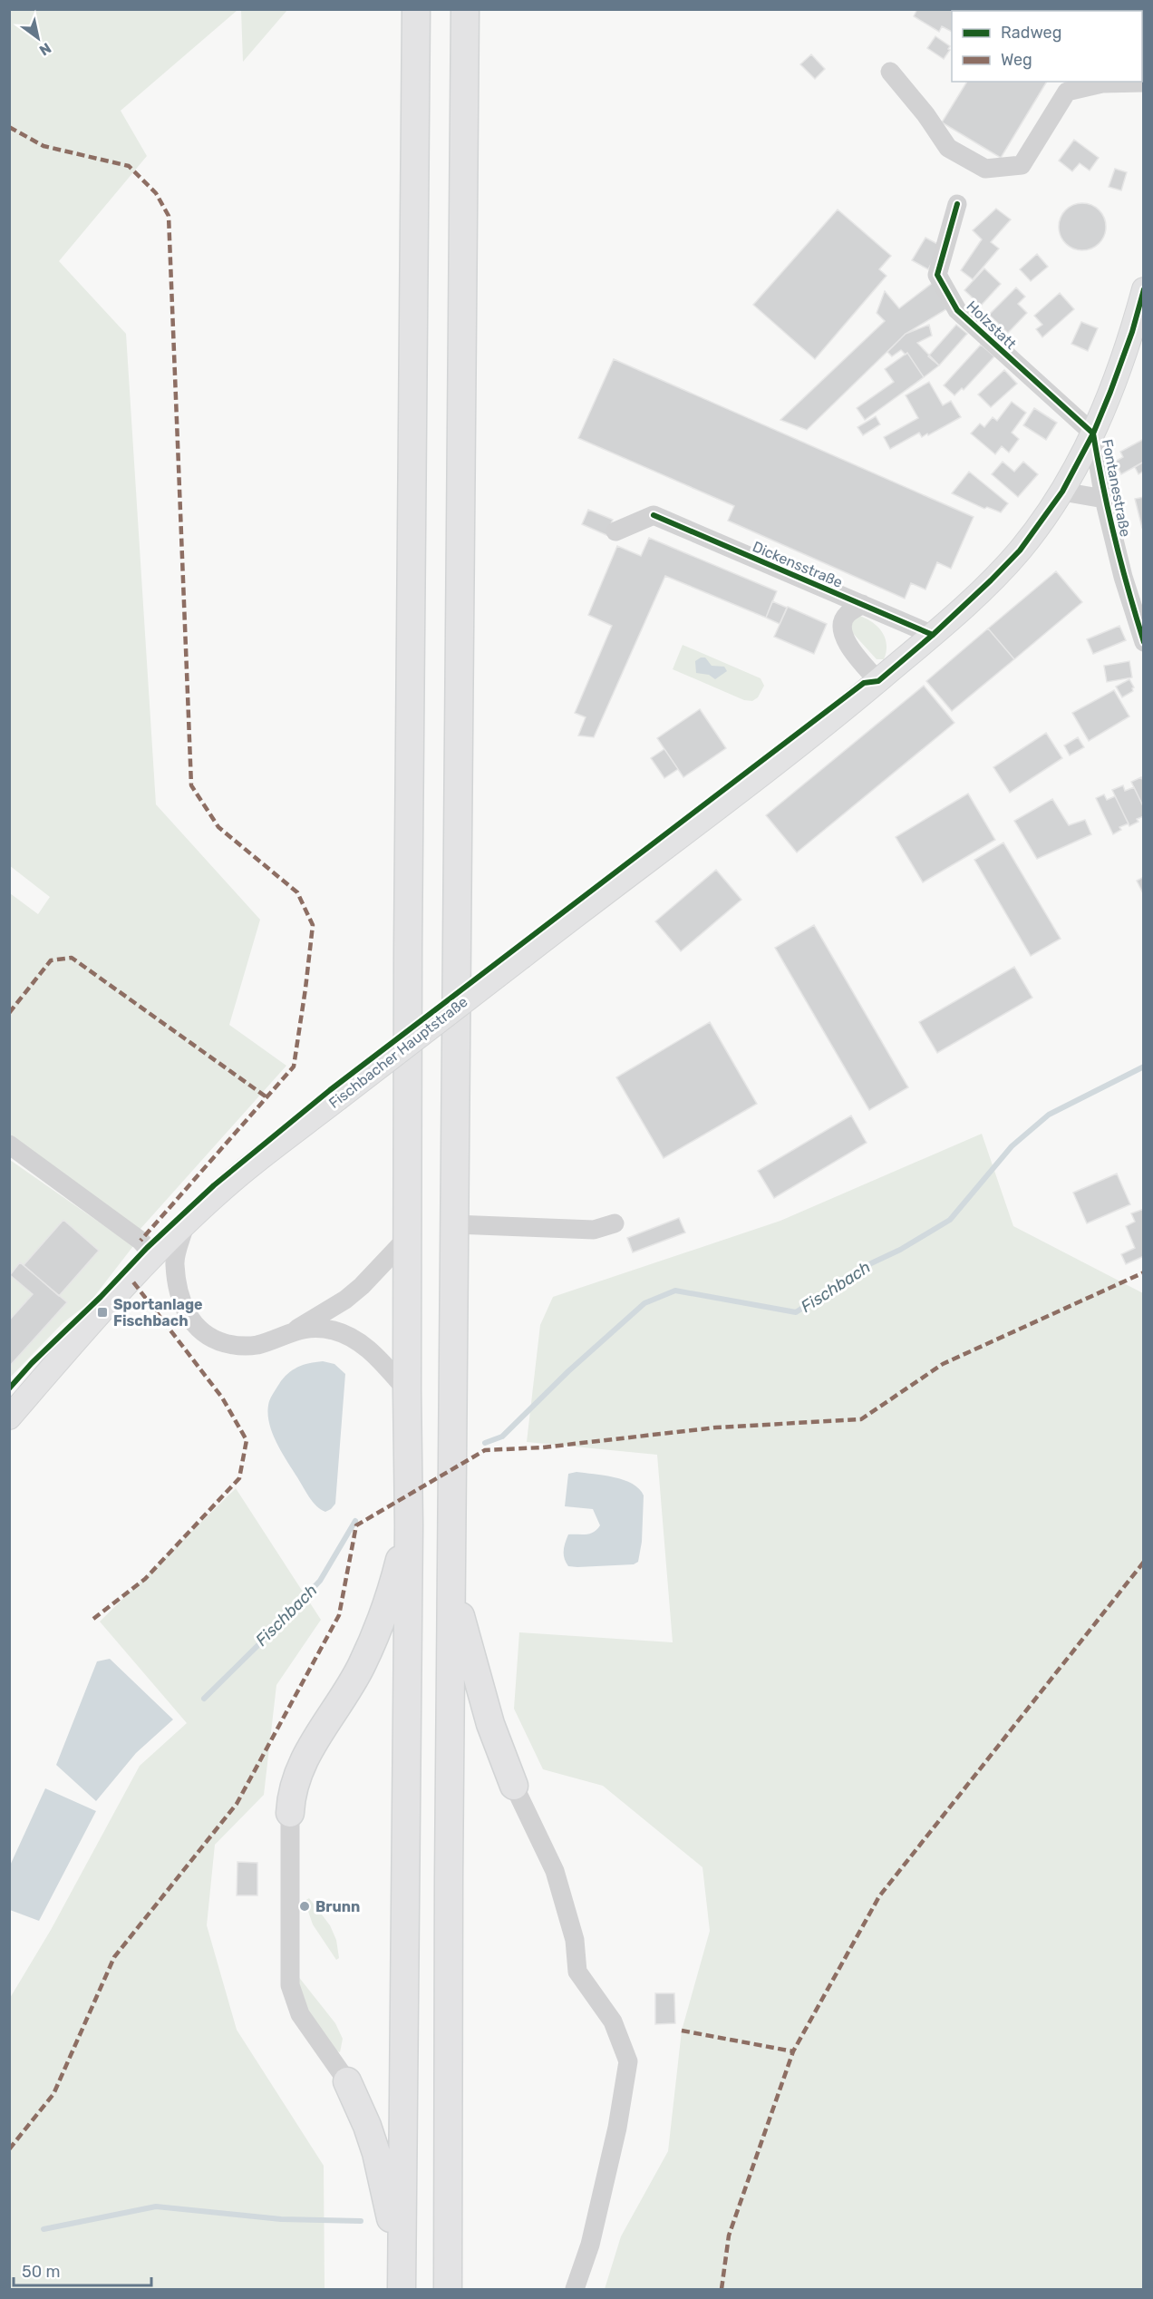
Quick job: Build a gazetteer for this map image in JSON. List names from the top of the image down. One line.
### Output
{"streets":{"main road":["Fischbacher Hauptstraße"],"street":["Holzstatt","Fontanestraße","Dickensstraße"]},"crossings":[["Holzstatt","Fontanestraße"],["Holzstatt","Fischbacher Hauptstraße"],["Fontanestraße","Fischbacher Hauptstraße"],["Dickensstraße","Fischbacher Hauptstraße"]],"water":["Fischbach"],"places":{"transit":["Sportanlage Fischbach"],"other":["Brunn"]},"legend":["Radweg","Weg"],"scale_bar":"50 m","north":"bottom right"}
